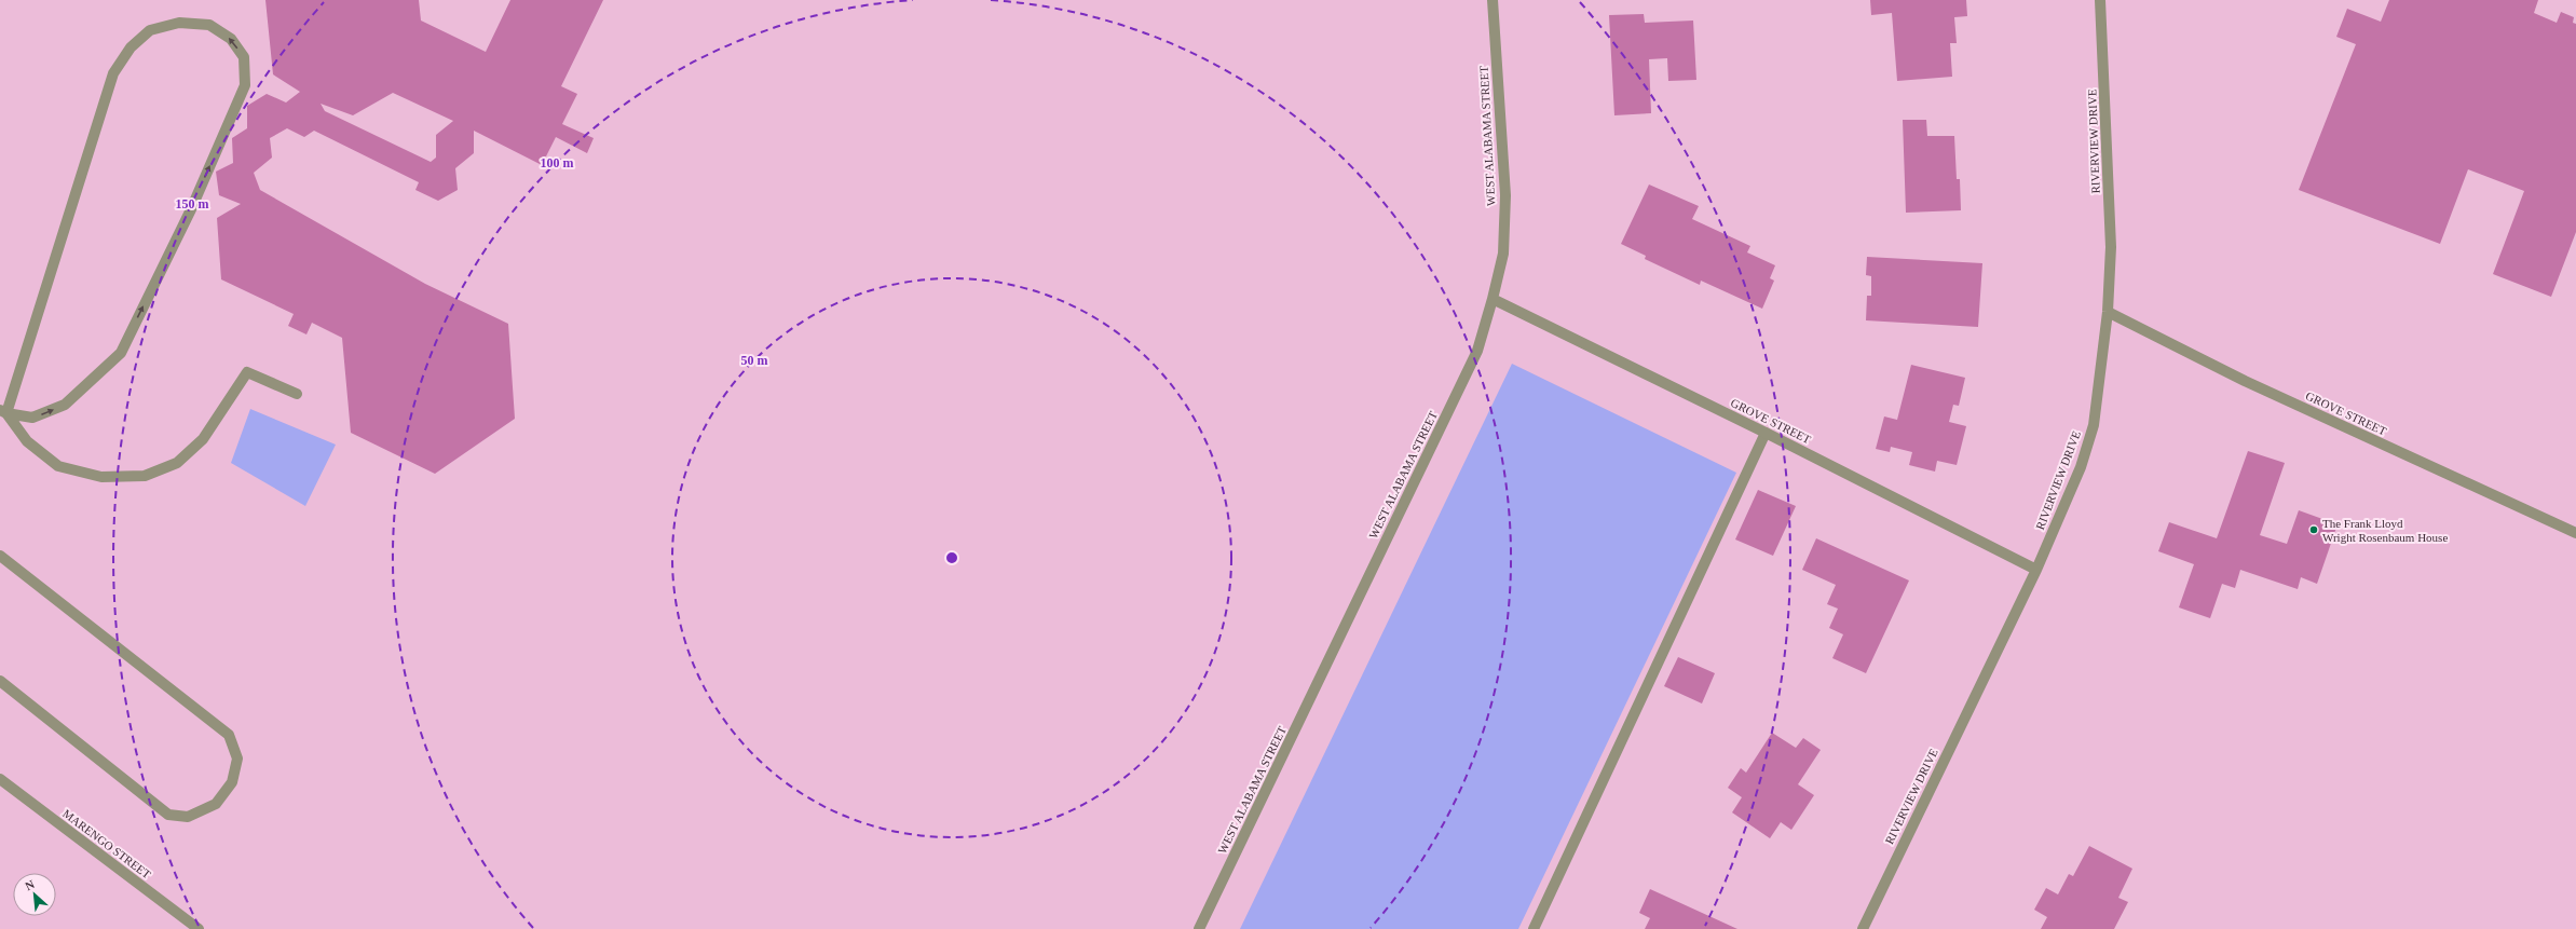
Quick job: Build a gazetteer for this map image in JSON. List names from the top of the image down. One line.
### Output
{"streets":{"street":["WEST ALABAMA STREET","RIVERVIEW DRIVE","GROVE STREET","MARENGO STREET"]},"crossings":[["WEST ALABAMA STREET","GROVE STREET"],["RIVERVIEW DRIVE","GROVE STREET"]],"places":["The Frank Lloyd Wright Rosenbaum House"],"north":"top left","rings":["100 m","150 m","50 m"]}
